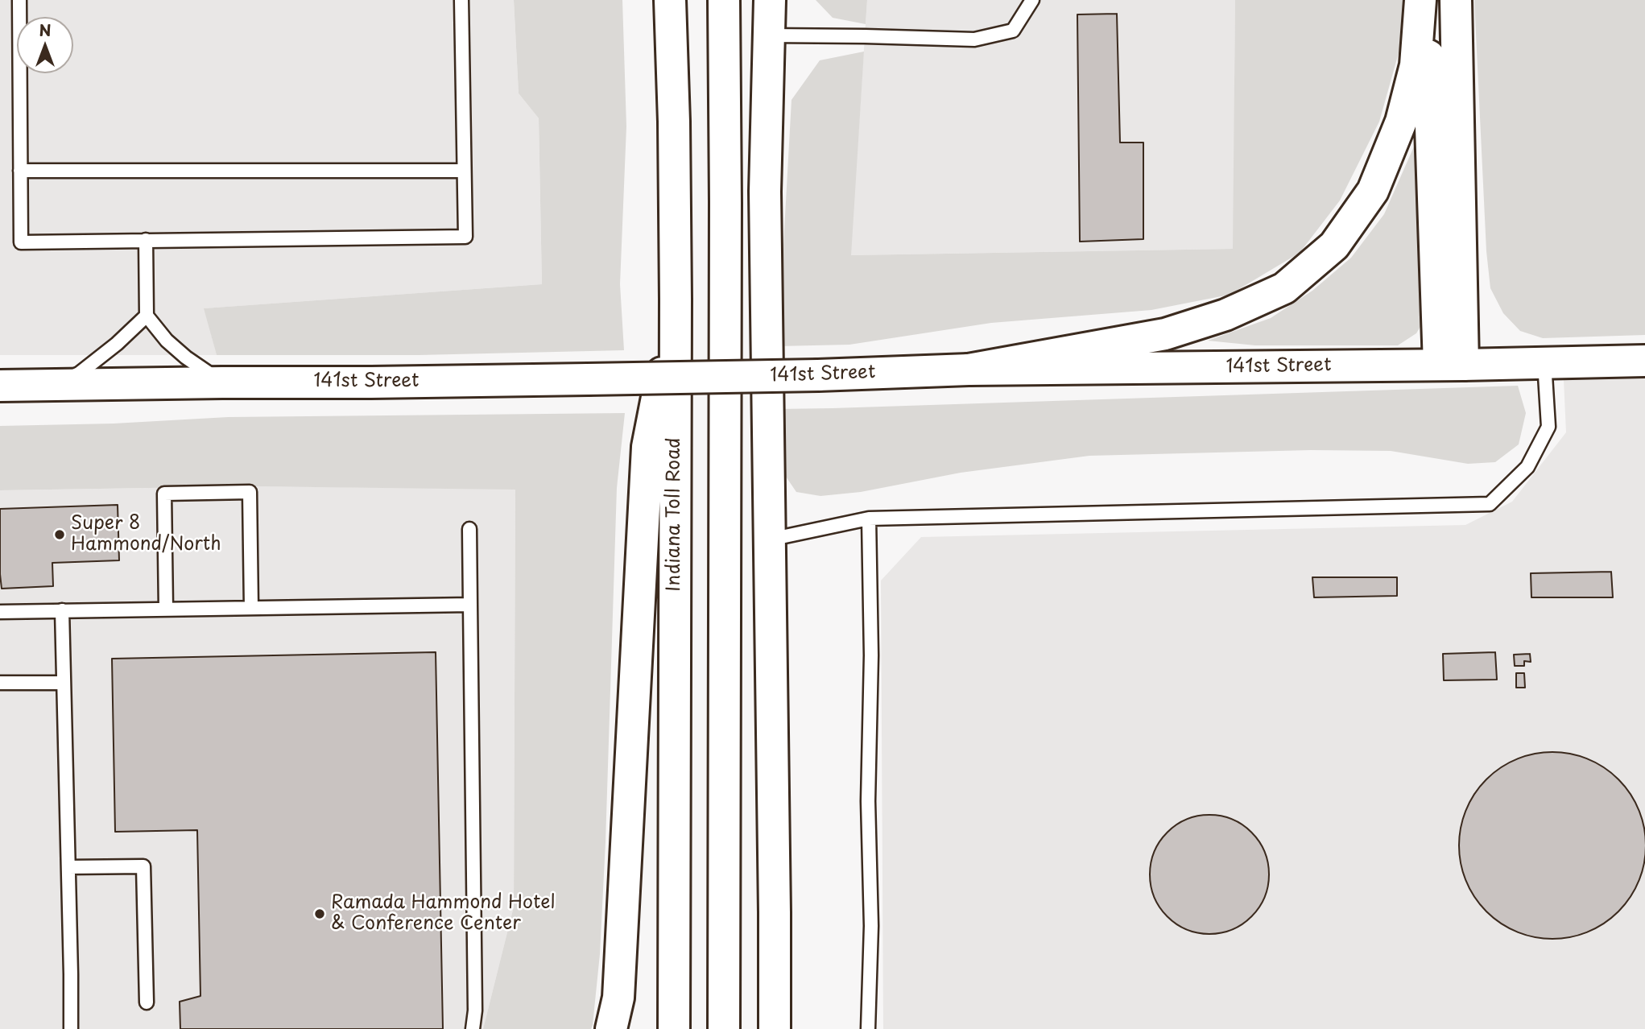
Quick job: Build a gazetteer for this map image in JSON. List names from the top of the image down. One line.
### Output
{"streets":{"main road":["141st Street","Indiana Toll Road"]},"places":["Super 8 Hammond/North","Ramada Hammond Hotel & Conference Center"],"north":"top"}
